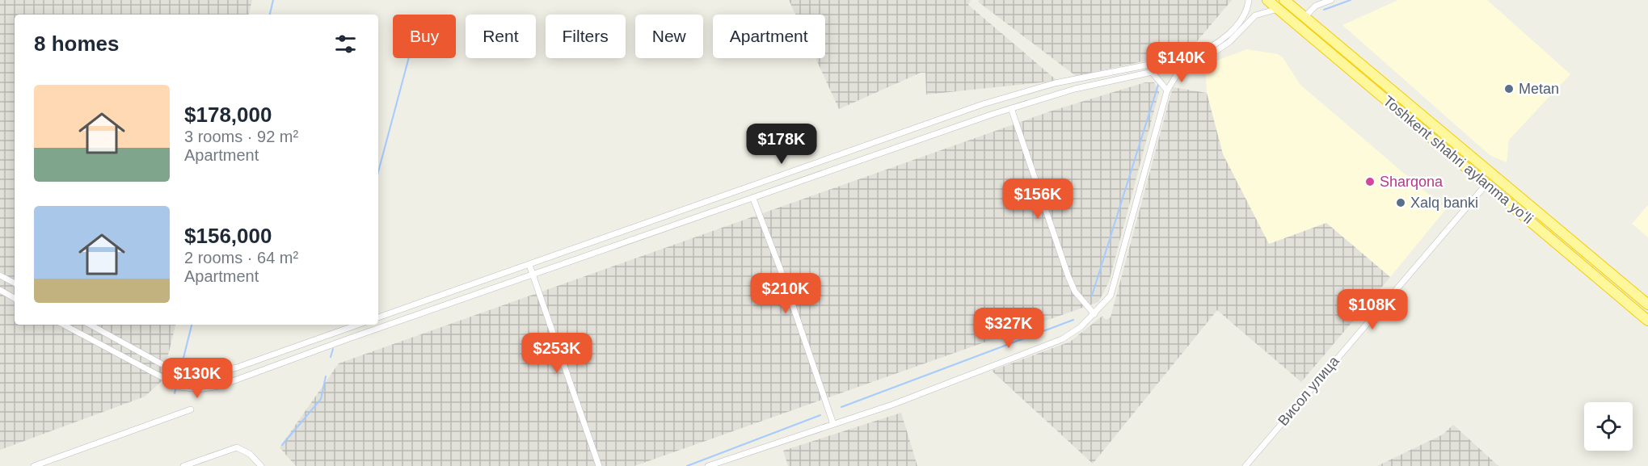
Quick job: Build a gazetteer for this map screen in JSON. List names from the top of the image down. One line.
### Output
{"streets":{"highway":["Toshkent shahri aylanma yoʻli"],"street":["Висол улица"]},"crossings":[["Toshkent shahri aylanma yoʻli","Висол улица"]],"places":["Metan","Sharqona","Xalq banki"],"page":{"chip":["Buy","Rent","Filters","New","Apartment"],"heading":"8 homes","price":["$140K","$178K","$156K","$210K","$108K","$327K","$253K","$130K"],"list":[{"name":"$178,000","note":"3 rooms · 92 m² · Apartment"},{"name":"$156,000","note":"2 rooms · 64 m² · Apartment"}]}}
